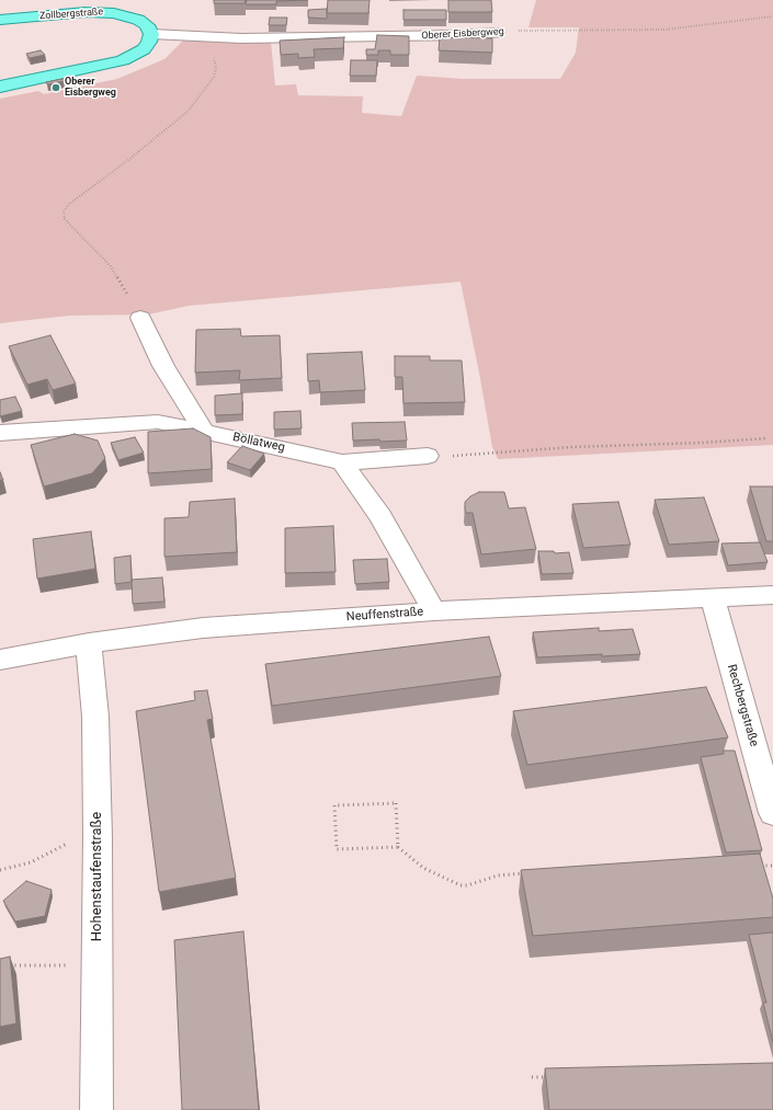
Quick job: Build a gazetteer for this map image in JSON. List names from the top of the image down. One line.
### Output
{"streets":{"main road":["Zollbergstraße"],"street":["Oberer Eisbergweg","Böllatweg","Neuffenstraße","Rechbergstraße","Hohenstaufenstraße"]},"crossings":[["Zollbergstraße","Oberer Eisbergweg"],["Neuffenstraße","Rechbergstraße"],["Neuffenstraße","Hohenstaufenstraße"]],"places":["Oberer Eisbergweg"]}
